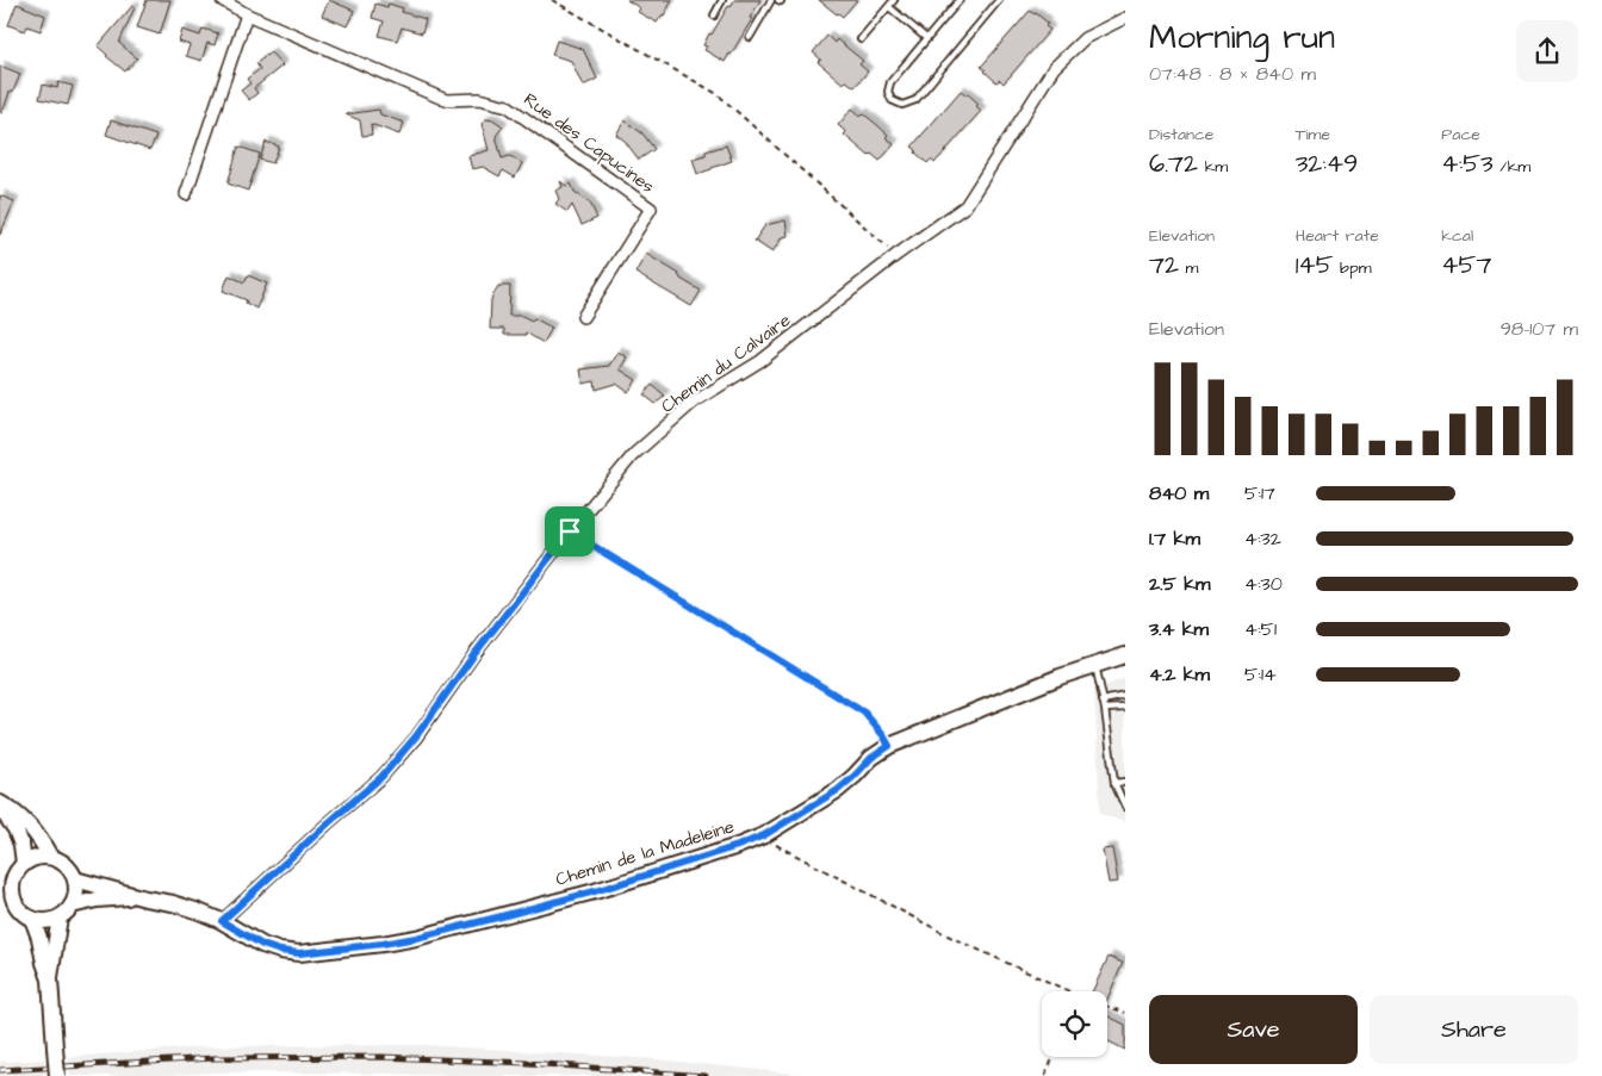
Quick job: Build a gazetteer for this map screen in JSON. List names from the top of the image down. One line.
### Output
{"streets":{"street":["Rue des Capucines","Chemin du Calvaire","Chemin de la Madeleine"]},"crossings":[["Chemin du Calvaire","Chemin de la Madeleine"]],"page":{"heading":["Morning run","07:48 · 8 × 840 m"],"stats":[["Distance","6.72 km"],["Time","32:49"],["Pace","4:53 /km"],["Elevation","72 m"],["Heart rate","145 bpm"],["kcal","457"]],"chart":["Elevation","98–107 m"],"list":[{"name":"840 m","note":"5:17"},{"name":"1.7 km","note":"4:32"},{"name":"2.5 km","note":"4:30"},{"name":"3.4 km","note":"4:51"},{"name":"4.2 km","note":"5:14"}],"buttons":["Save","Share"]}}
